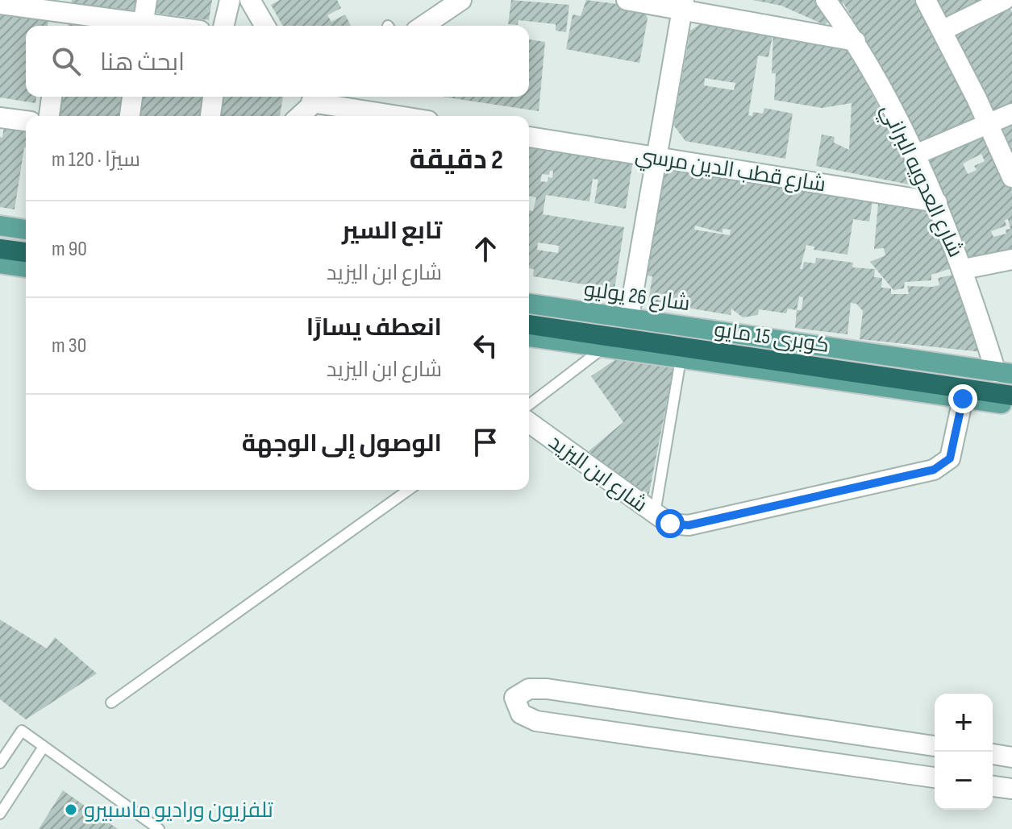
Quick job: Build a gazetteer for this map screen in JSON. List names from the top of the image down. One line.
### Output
{"streets":{"highway":["كوبرى 15 مايو"],"main road":["شارع 26 يوليو"],"street":["شارع قطب الدين مرسي","شارع العدويه البراني","شارع ابن اليزيد"]},"crossings":[["شارع قطب الدين مرسي","شارع العدويه البراني"],["شارع العدويه البراني","شارع 26 يوليو"]],"places":["تلفزيون وراديو ماسبيرو"],"page":{"search":"ابحث هنا","heading":["2 دقيقة","سيرًا · 120 m"],"list":[["تابع السير","شارع ابن اليزيد","90 m"],["انعطف يسارًا","شارع ابن اليزيد","30 m"],"الوصول إلى الوجهة"],"map_buttons":["+","−"]}}
